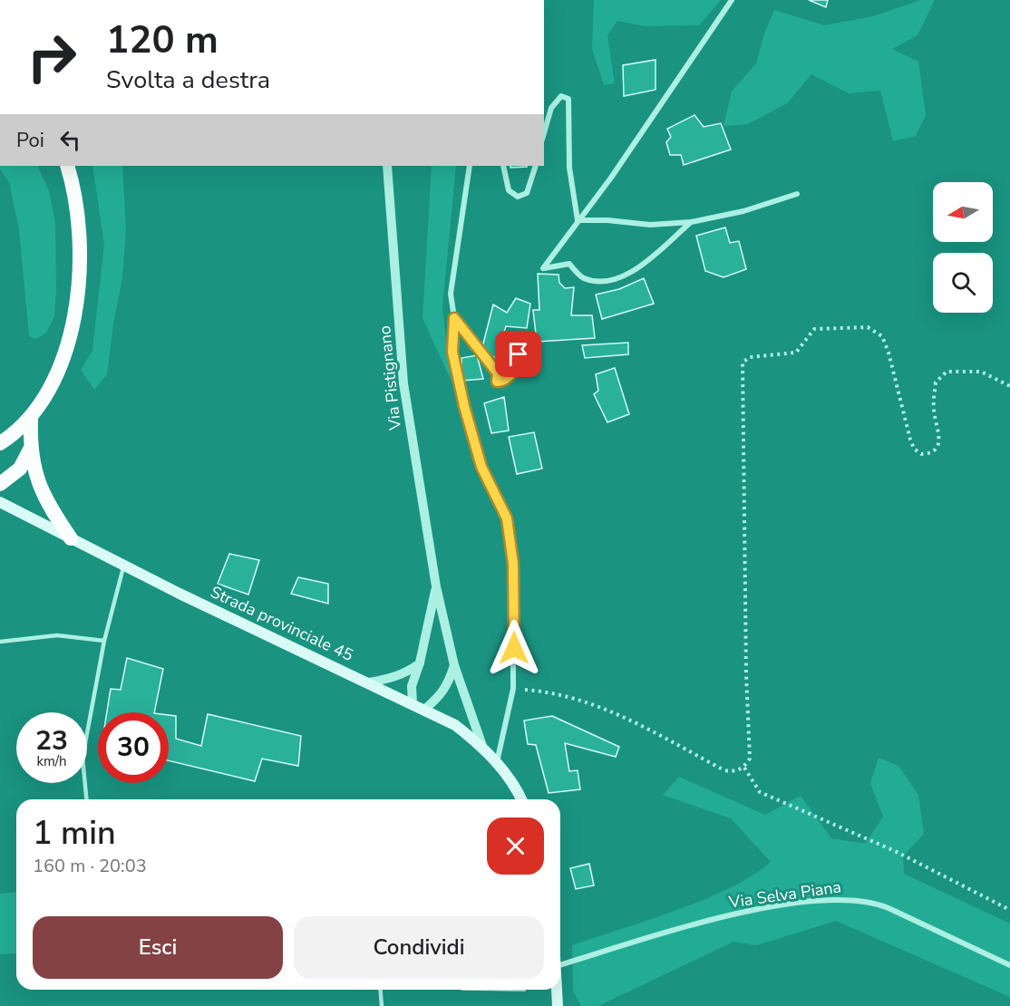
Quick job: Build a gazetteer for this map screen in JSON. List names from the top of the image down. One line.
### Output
{"streets":{"main road":["Strada provinciale 45"],"street":["Via Pistignano","Via Selva Piana"]},"crossings":[["Via Pistignano","Strada provinciale 45"]],"north":"left","page":{"turn":["120 m","Svolta a destra"],"then":"Poi","speed":"23 km/h","limit":"30","heading":["1 min","160 m · 20:03"],"buttons":["Esci","Condividi"]}}
